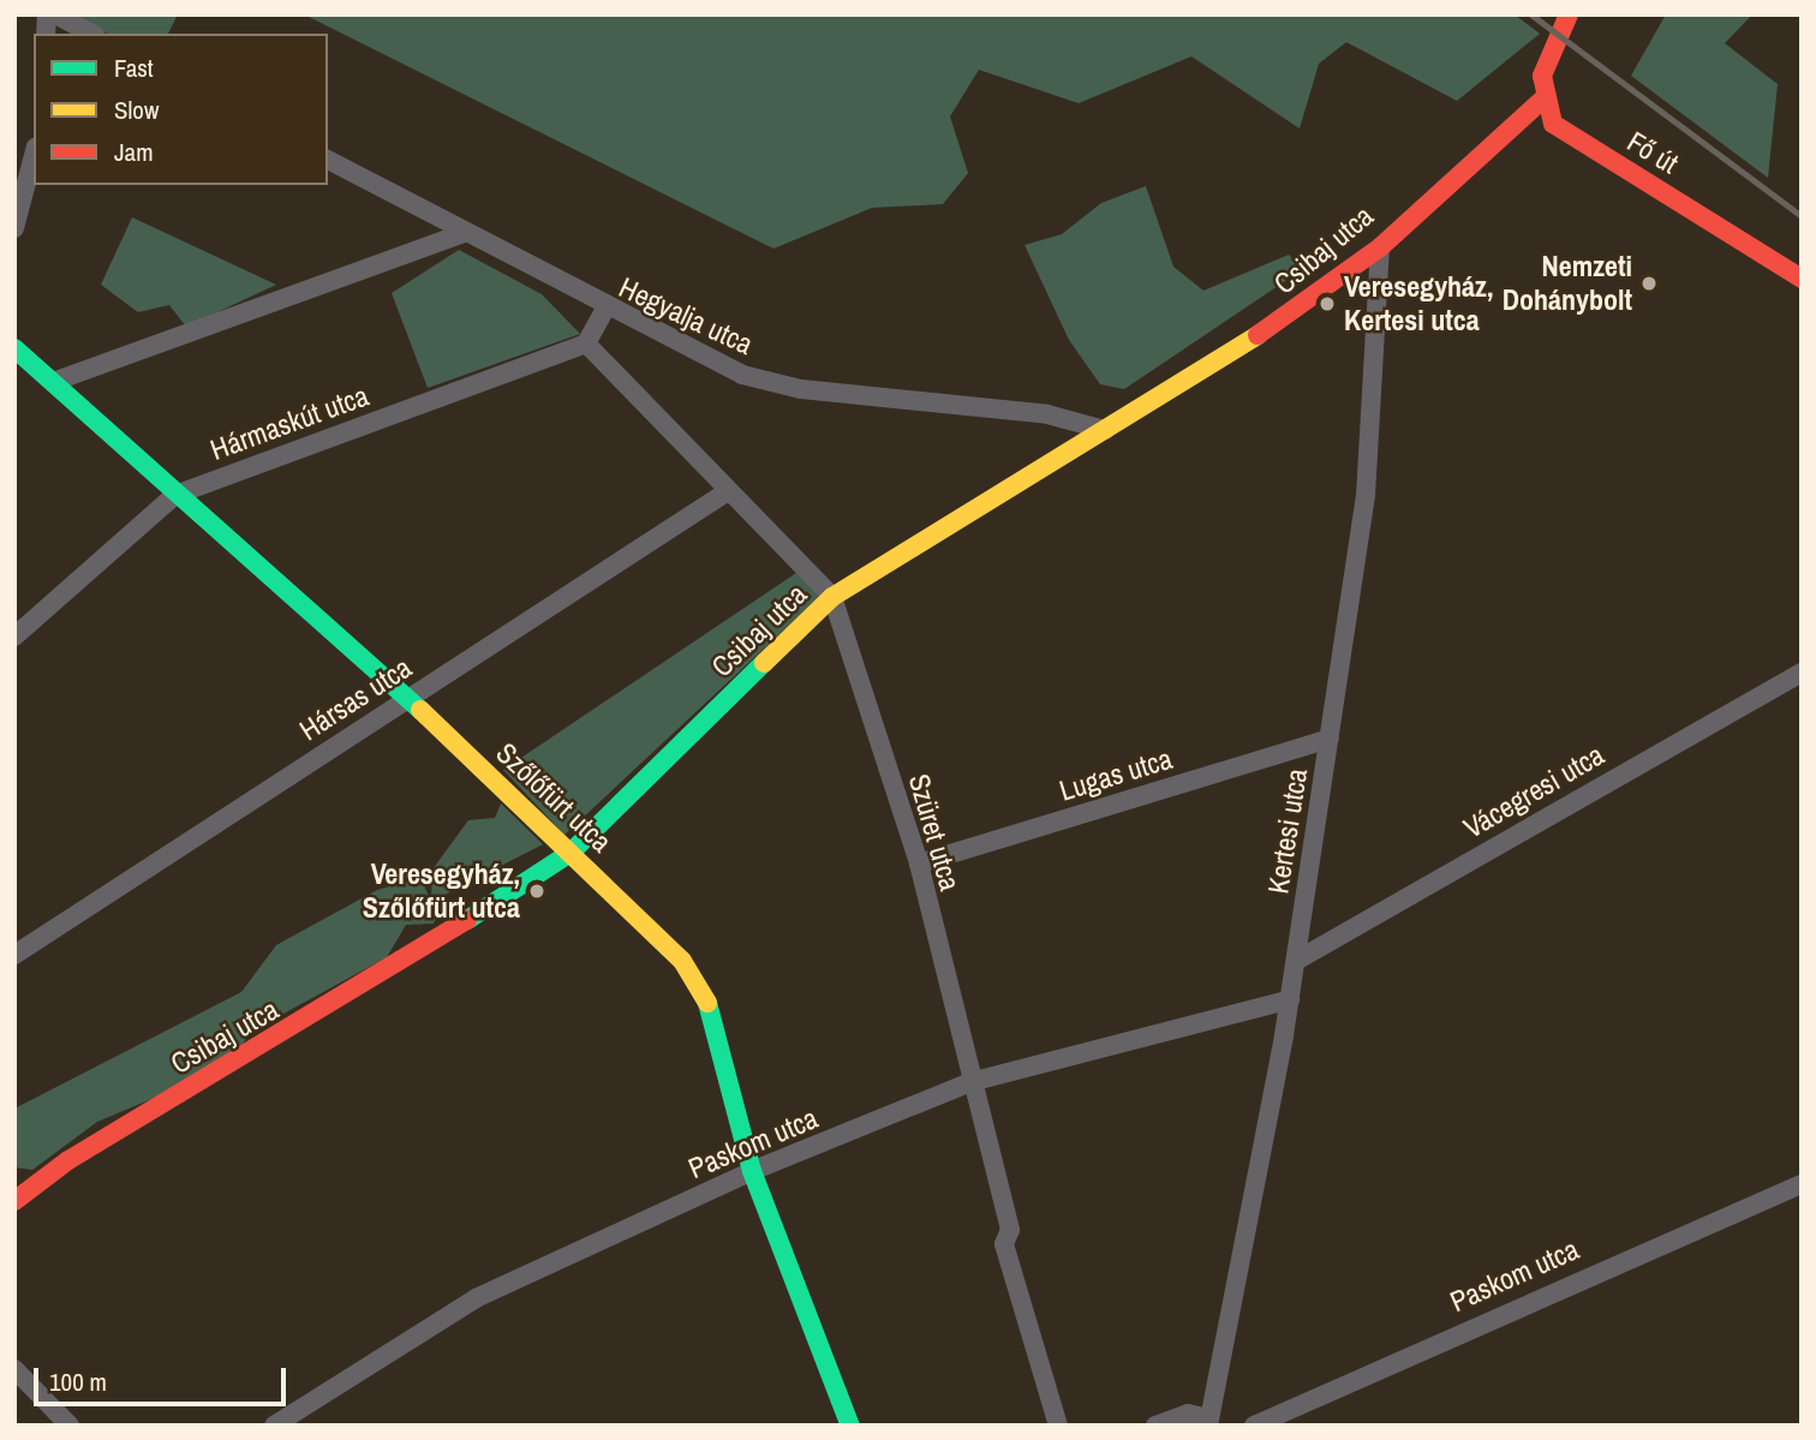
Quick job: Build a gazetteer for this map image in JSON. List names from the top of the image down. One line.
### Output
{"streets":{"street":["Fő út","Csibaj utca","Hegyalja utca","Hármaskút utca","Hársas utca","Lugas utca","Vácegresi utca","Szőlőfürt utca","Kertesi utca","Szüret utca","Paskom utca"]},"crossings":[["Fő út","Csibaj utca"],["Csibaj utca","Hegyalja utca"],["Csibaj utca","Szőlőfürt utca"],["Csibaj utca","Kertesi utca"],["Csibaj utca","Szüret utca"],["Hármaskút utca","Szőlőfürt utca"],["Hármaskút utca","Szüret utca"],["Hársas utca","Szőlőfürt utca"],["Hársas utca","Szüret utca"],["Lugas utca","Kertesi utca"],["Lugas utca","Szüret utca"],["Vácegresi utca","Kertesi utca"],["Szőlőfürt utca","Paskom utca"],["Kertesi utca","Paskom utca"],["Szüret utca","Paskom utca"]],"places":["Nemzeti Dohánybolt","Veresegyház, Kertesi utca","Veresegyház, Szőlőfürt utca"],"legend":["Fast","Slow","Jam"],"scale_bar":"100 m"}
